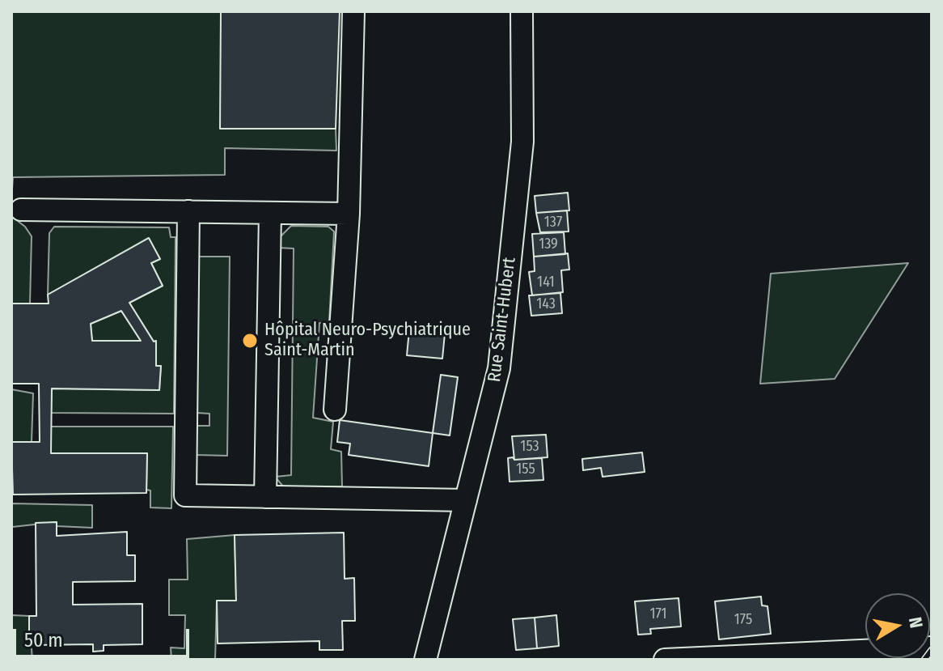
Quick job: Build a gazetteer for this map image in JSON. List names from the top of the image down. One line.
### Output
{"streets":{"street":["Rue Saint-Hubert"]},"places":["Hôpital Neuro-Psychiatrique Saint-Martin"],"house_numbers":["137","139","141","143","153","155","171","175"],"scale_bar":"50 m","north":"right"}
